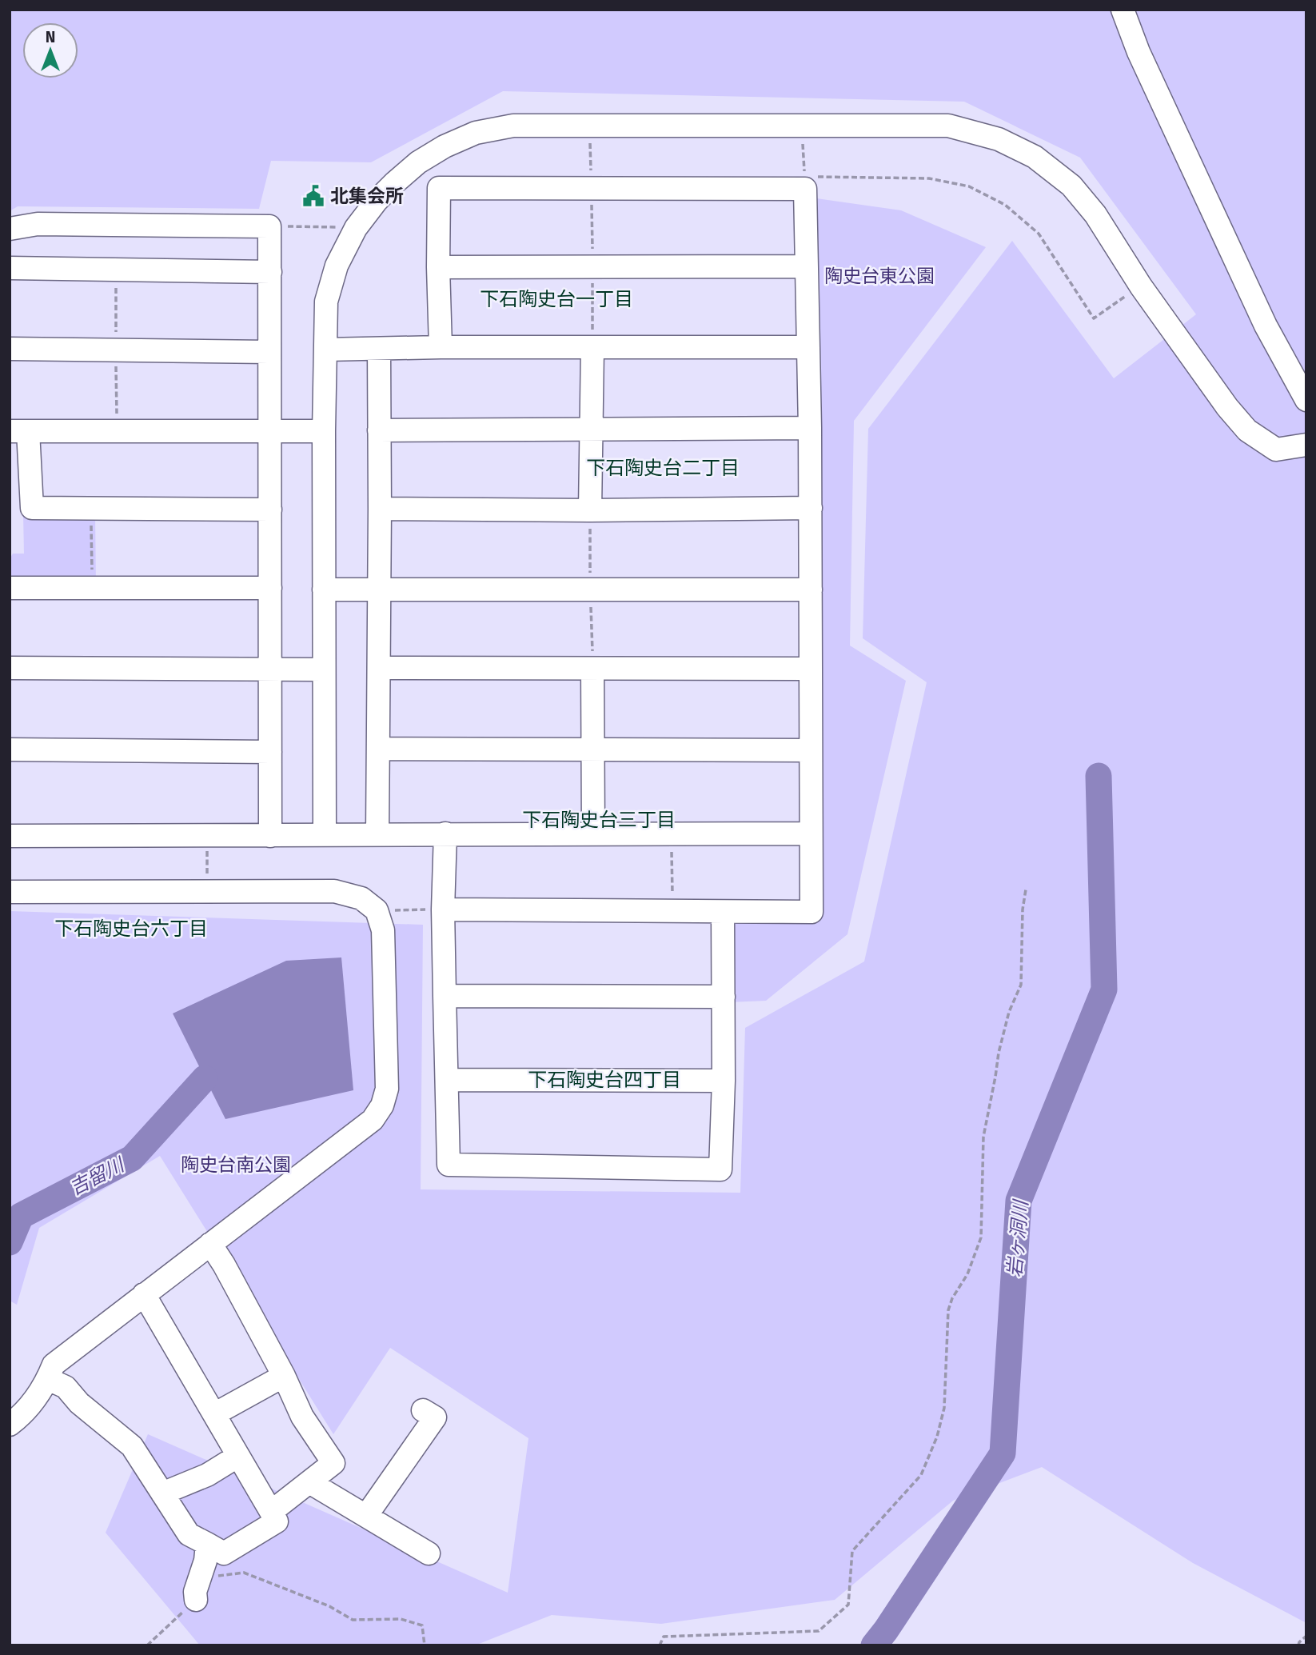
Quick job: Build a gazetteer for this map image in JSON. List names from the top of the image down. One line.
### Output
{"districts":["下石陶史台一丁目","下石陶史台二丁目","下石陶史台三丁目","下石陶史台六丁目","下石陶史台四丁目"],"water":["吉留川","岩ヶ洞川"],"parks":["陶史台東公園","陶史台南公園"],"places":{"public building":["北集会所"]},"north":"top"}
